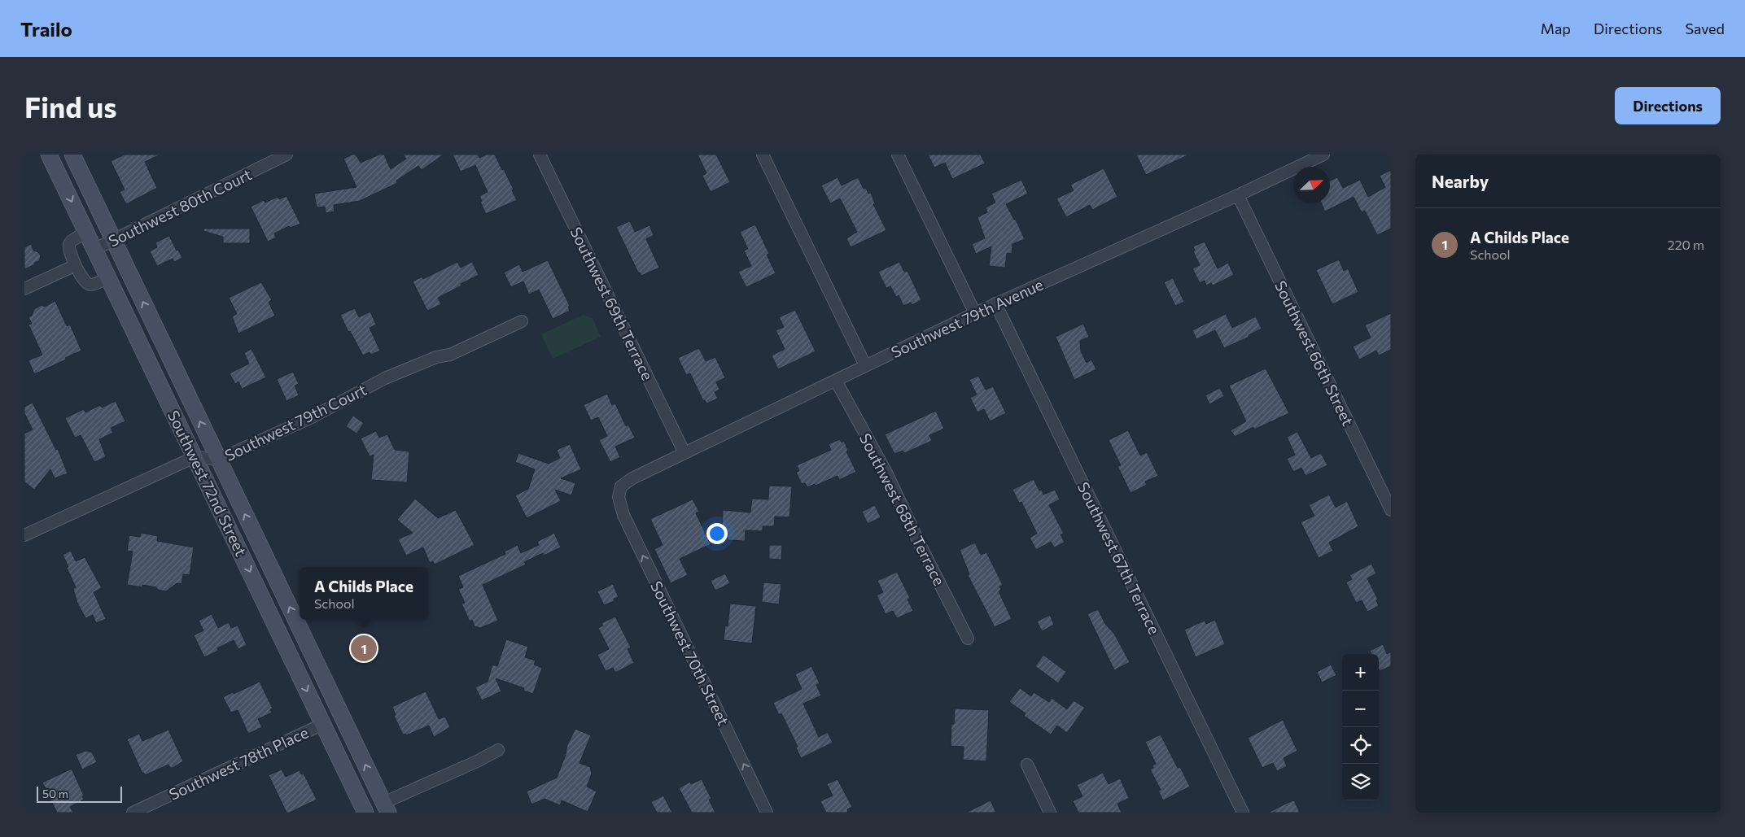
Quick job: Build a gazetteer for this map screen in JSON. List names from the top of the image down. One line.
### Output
{"streets":{"main road":["Southwest 72nd Street"],"street":["Southwest 80th Court","Southwest 69th Terrace","Southwest 79th Avenue","Southwest 66th Street","Southwest 79th Court","Southwest 68th Terrace","Southwest 67th Terrace","Southwest 70th Street","Southwest 78th Place"]},"crossings":[["Southwest 80th Court","Southwest 72nd Street"],["Southwest 69th Terrace","Southwest 79th Avenue"],["Southwest 79th Avenue","Southwest 66th Street"],["Southwest 79th Avenue","Southwest 68th Terrace"],["Southwest 79th Avenue","Southwest 67th Terrace"],["Southwest 79th Avenue","Southwest 70th Street"],["Southwest 79th Court","Southwest 72nd Street"],["Southwest 72nd Street","Southwest 78th Place"]],"one_way":["Southwest 70th Street"],"scale_bar":"50 m","north":"top right","page":{"header":"Trailo","nav":["Map","Directions","Saved"],"buttons":"Directions","title":"Find us","heading":"Nearby","list":[{"mark":"1","name":"A Childs Place","note":"School","value":"220 m"}],"popup":["A Childs Place","School"],"pins":"1","map_buttons":["+","−"],"scale":"50 m"}}
